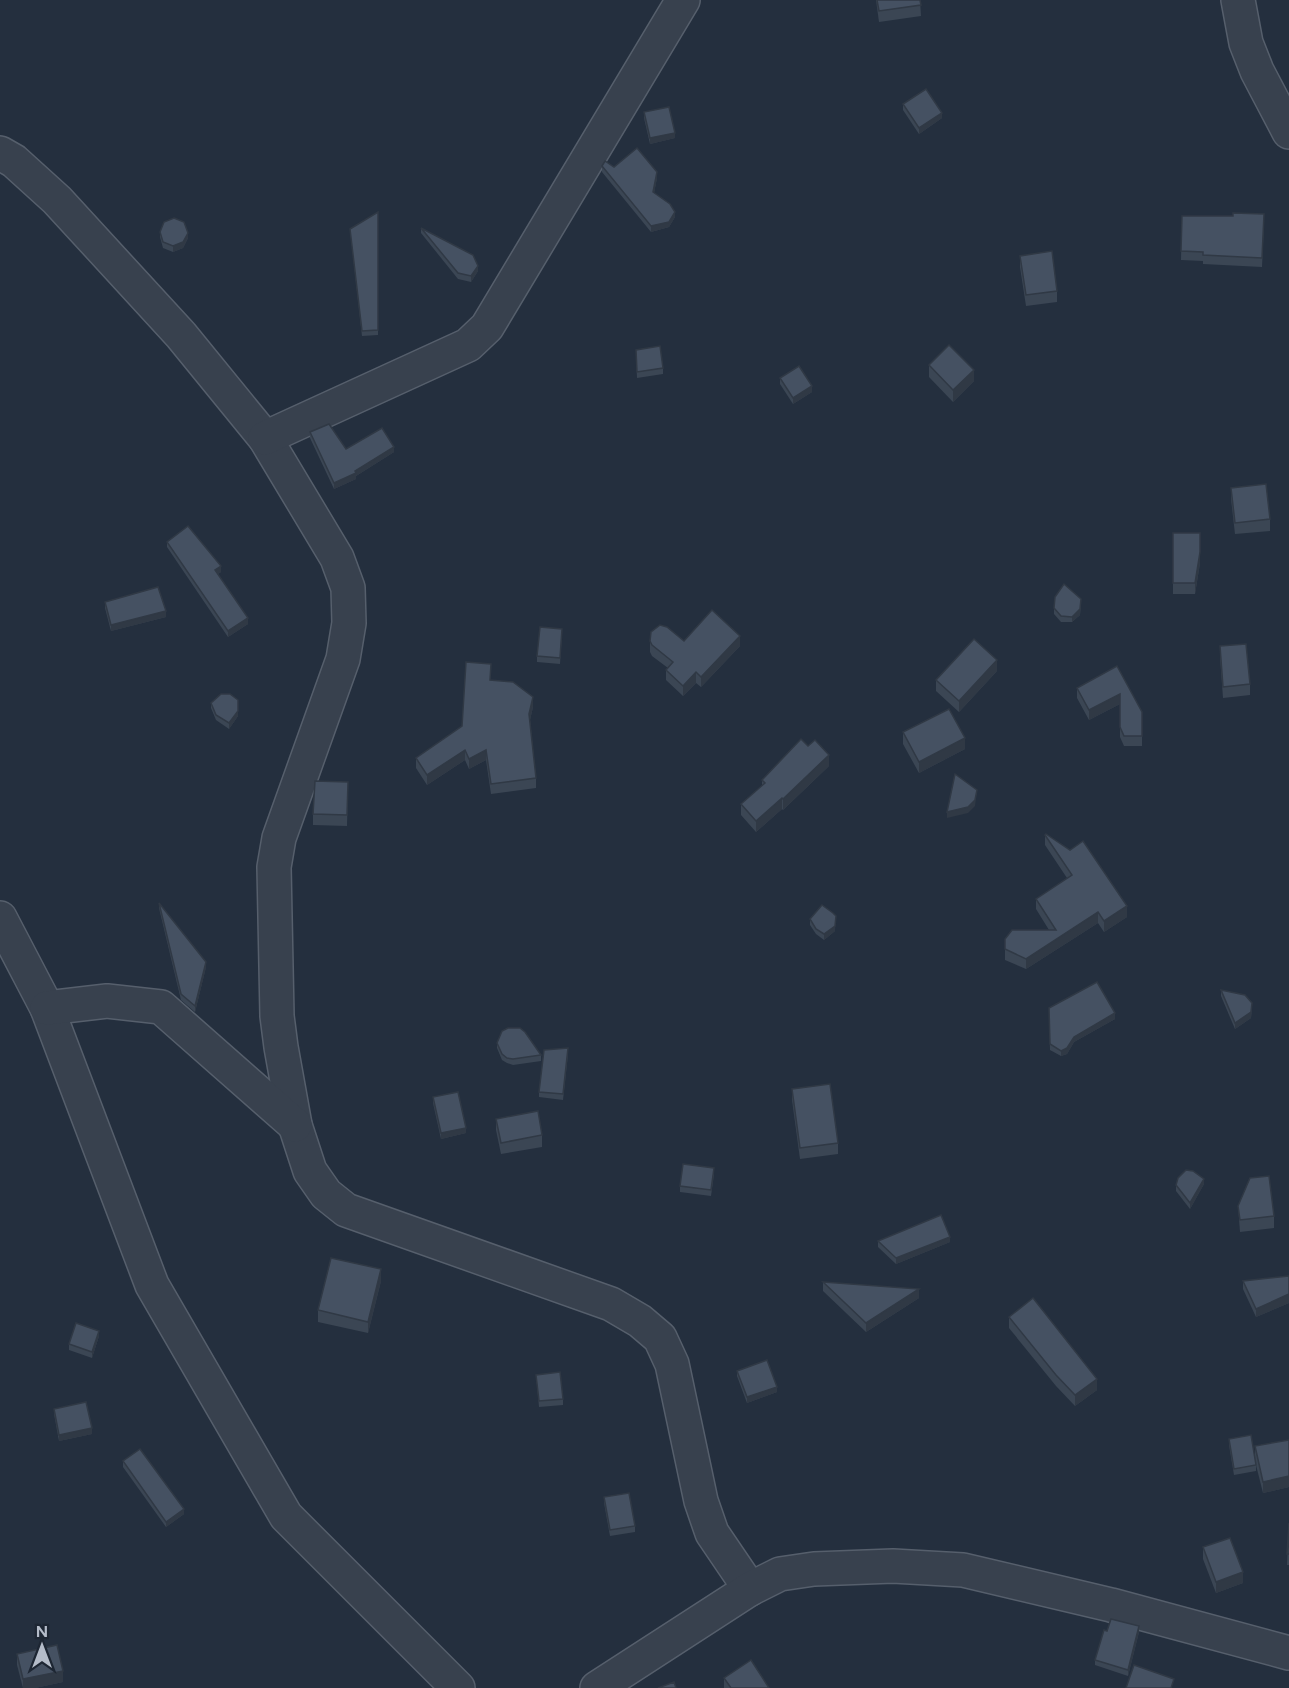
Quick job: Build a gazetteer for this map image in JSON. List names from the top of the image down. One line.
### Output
{"north":"top"}
